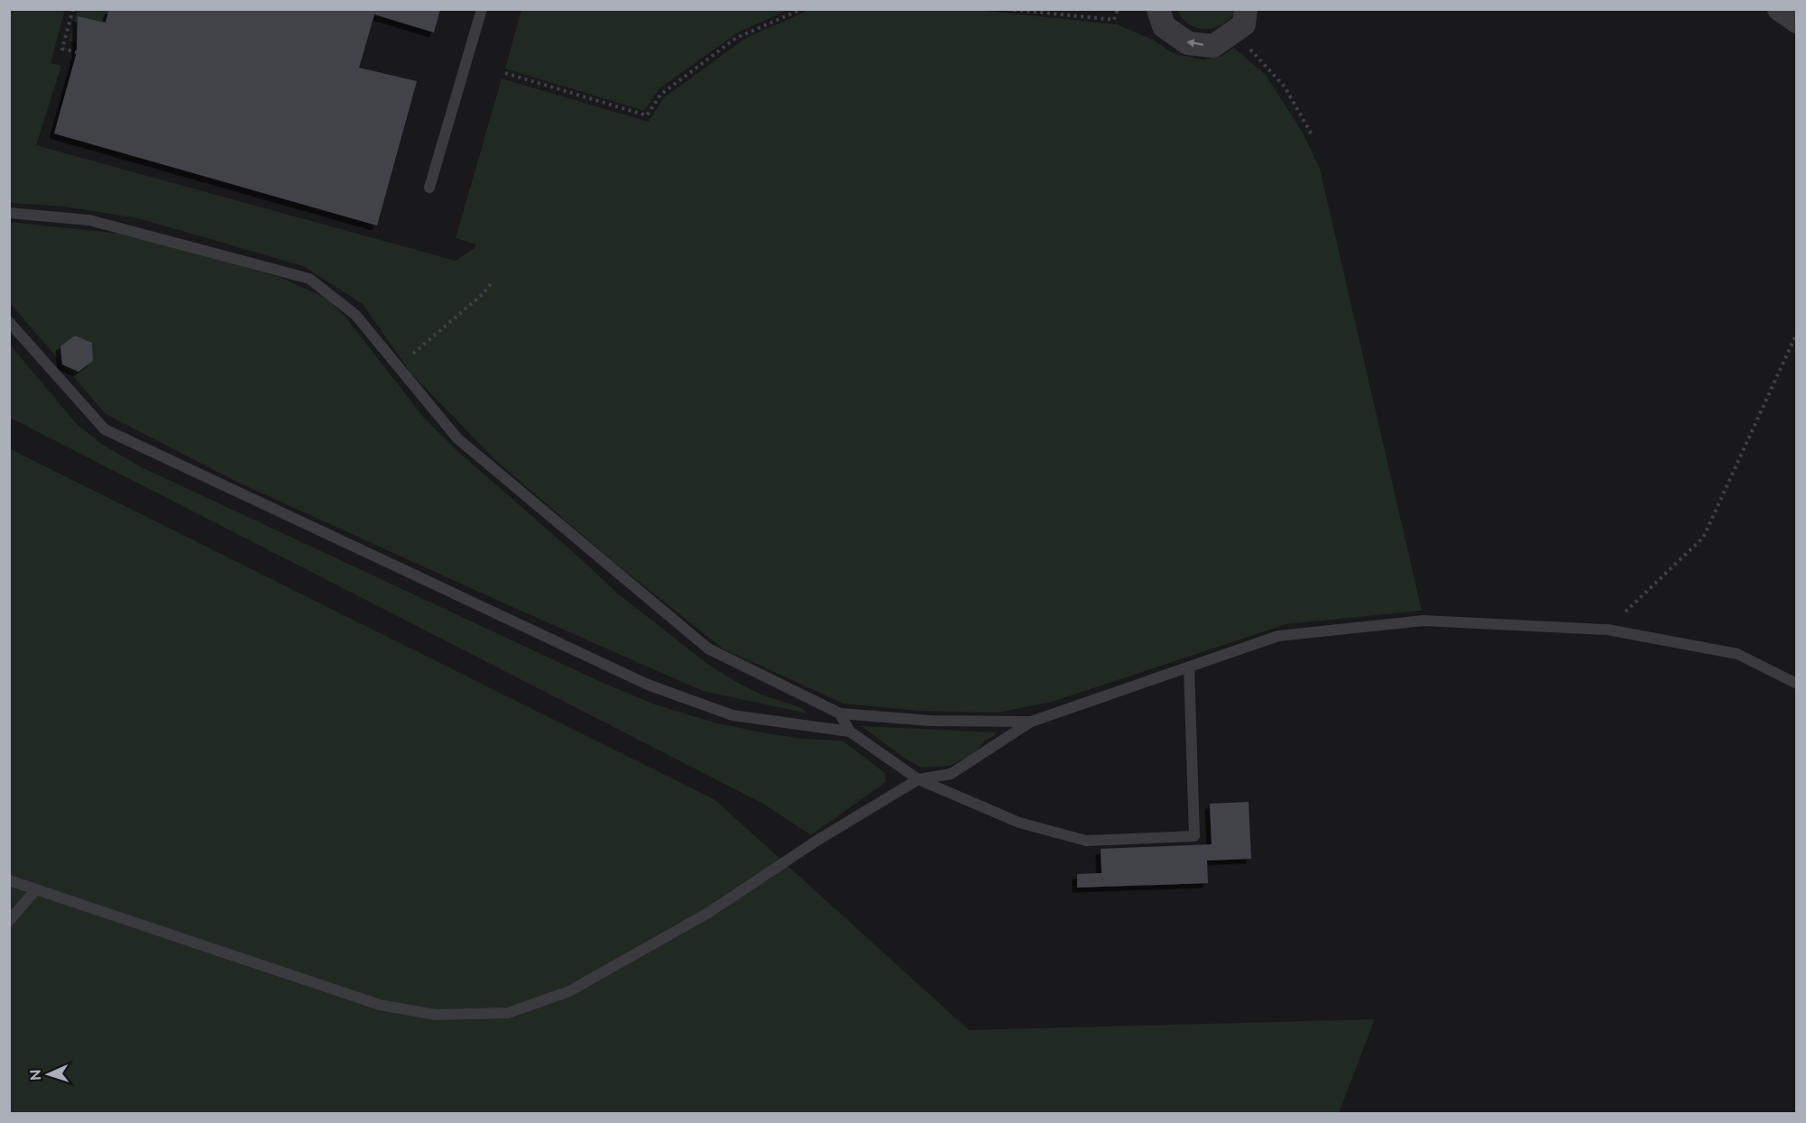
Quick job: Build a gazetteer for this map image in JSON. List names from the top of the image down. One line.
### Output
{"north":"left"}
